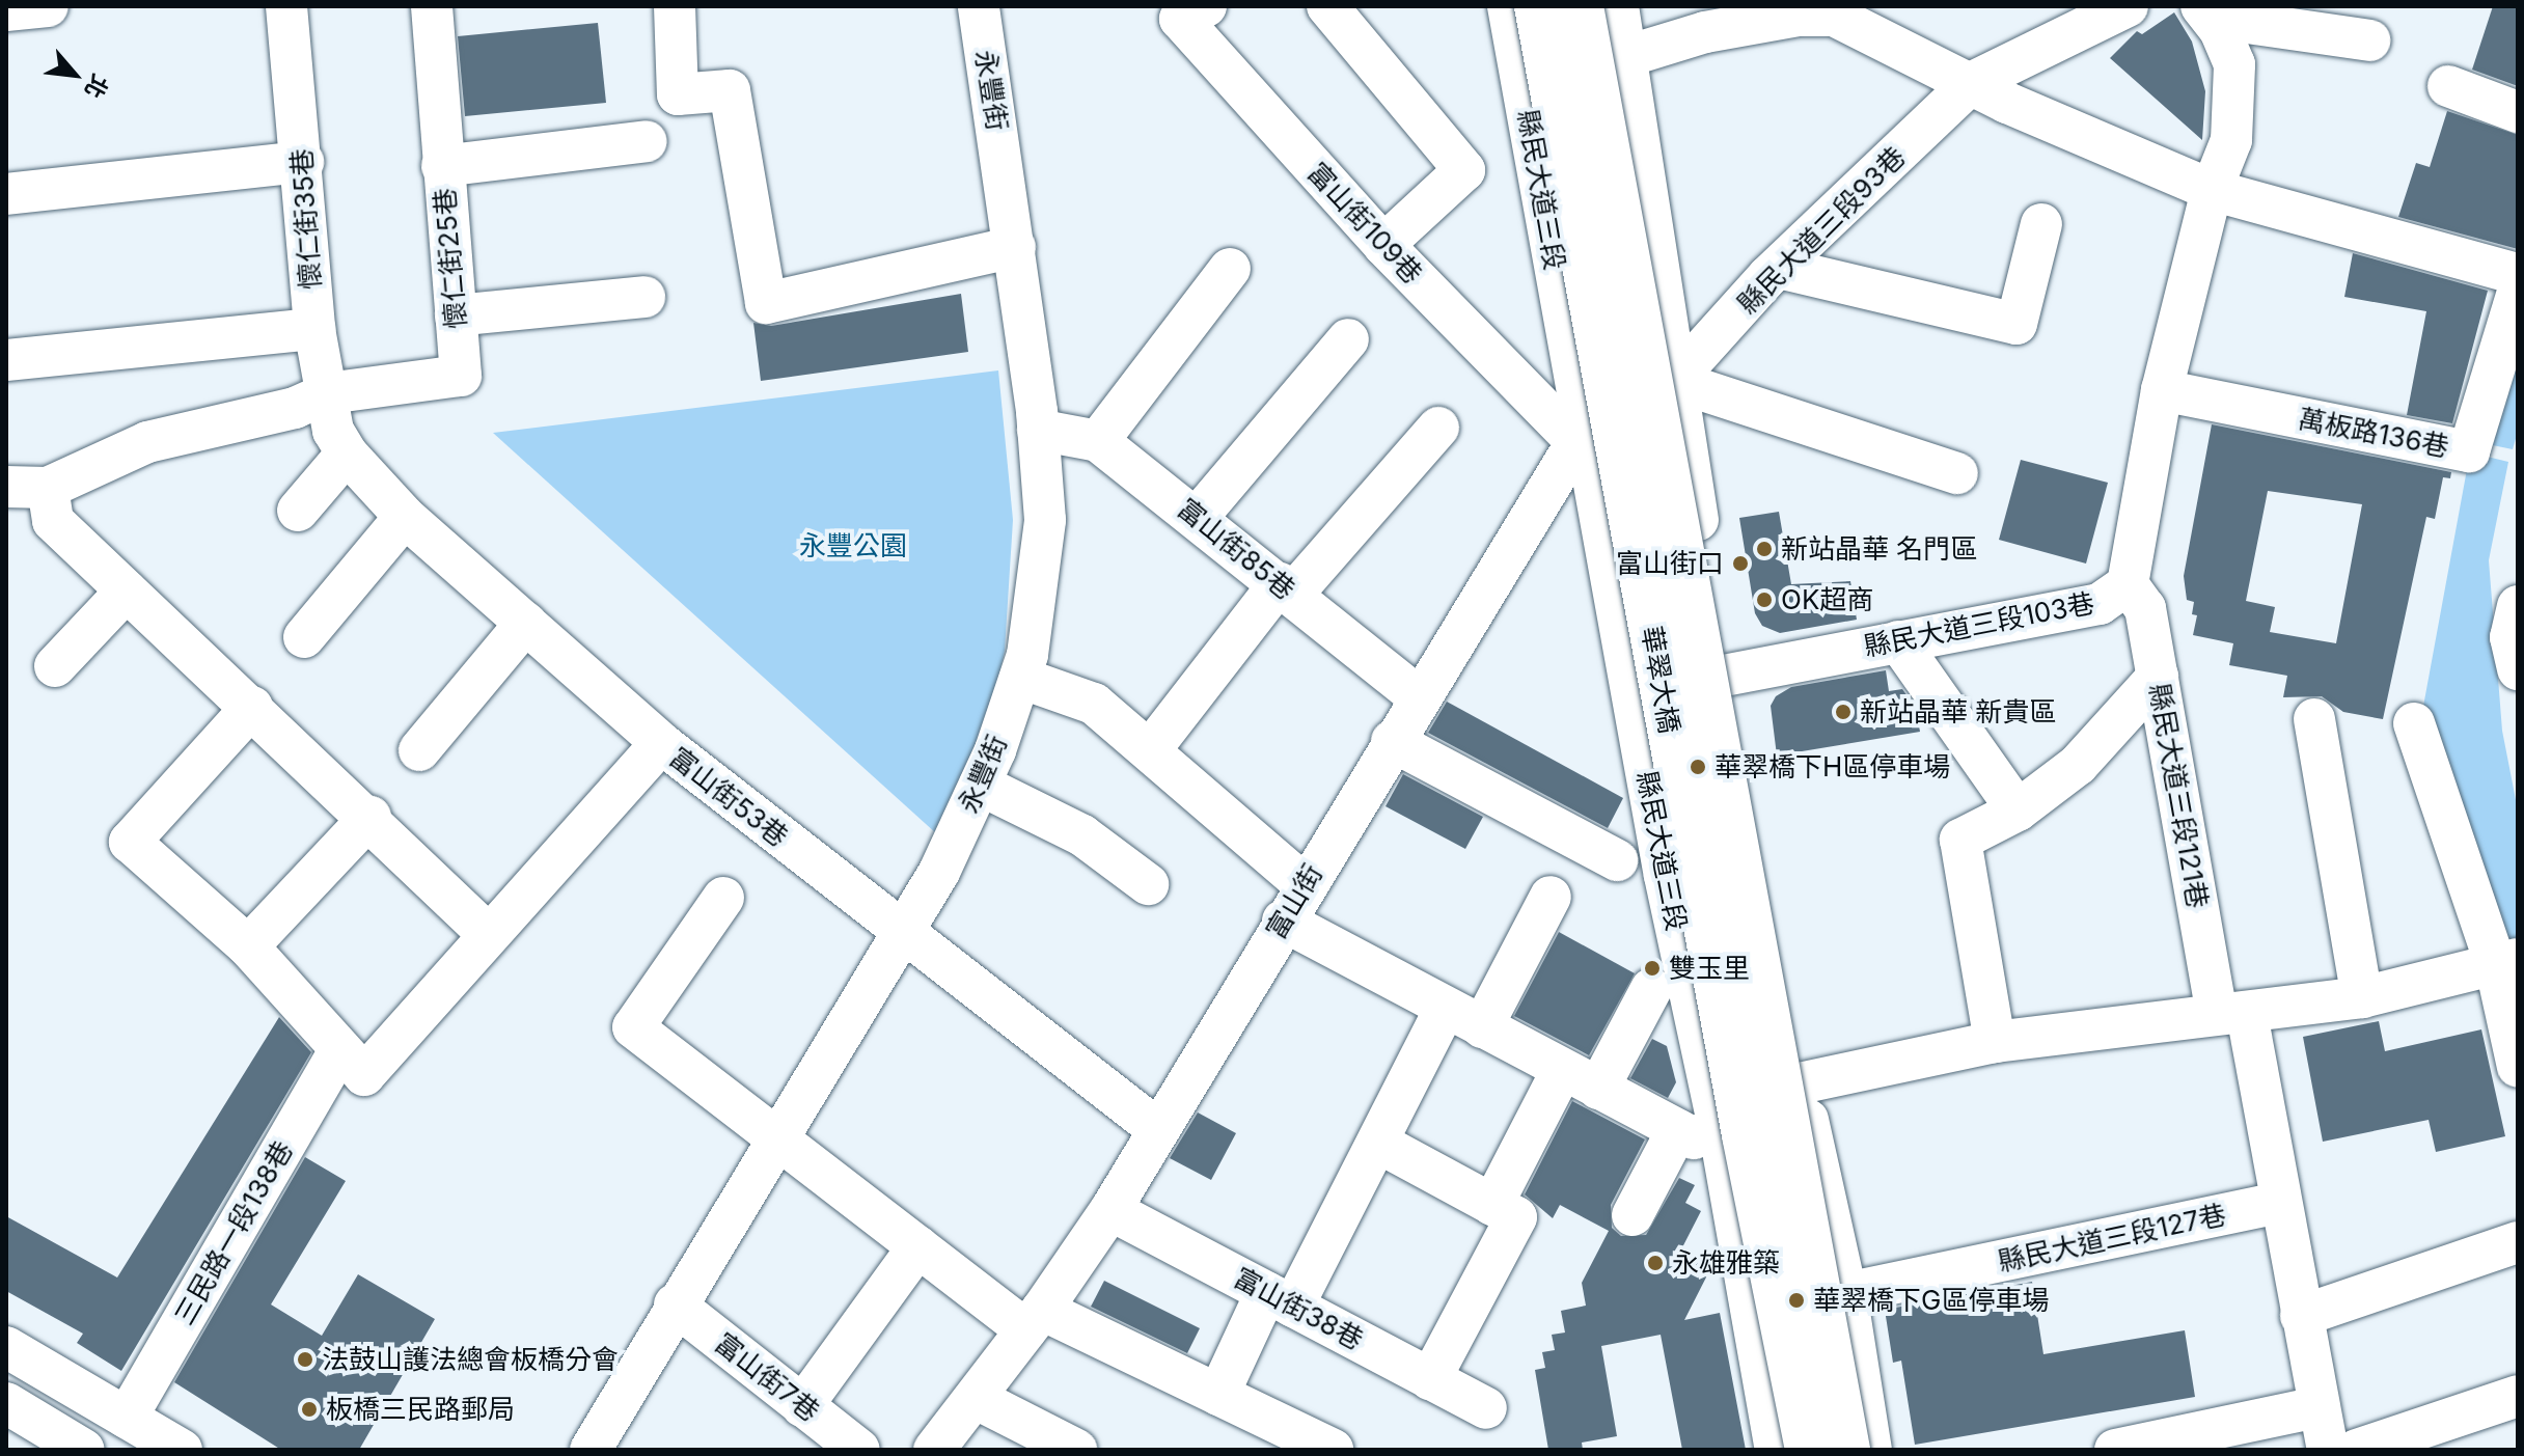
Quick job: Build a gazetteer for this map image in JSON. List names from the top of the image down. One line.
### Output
{"streets":{"highway":["華翠大橋"],"street":["永豐街","縣民大道三段","懷仁街35巷","富山街109巷","縣民大道三段93巷","懷仁街25巷","萬板路136巷","富山街85巷","縣民大道三段103巷","縣民大道三段121巷","富山街53巷","富山街","三民路一段138巷","縣民大道三段127巷","富山街38巷","富山街7巷"]},"crossings":[["永豐街","富山街85巷"],["永豐街","富山街53巷"],["永豐街","富山街7巷"],["縣民大道三段","富山街109巷"],["縣民大道三段","富山街"],["懷仁街35巷","懷仁街25巷"],["懷仁街35巷","富山街53巷"],["富山街109巷","富山街"],["懷仁街25巷","富山街53巷"],["萬板路136巷","縣民大道三段103巷"],["富山街85巷","富山街"],["縣民大道三段103巷","縣民大道三段121巷"],["縣民大道三段121巷","縣民大道三段127巷"],["富山街53巷","富山街"],["富山街","富山街38巷"]],"parks":["永豐公園"],"places":["新站晶華 名門區","富山街口","OK超商","新站晶華 新貴區","華翠橋下H區停車場","雙玉里","永雄雅築","華翠橋下G區停車場","法鼓山護法總會板橋分會","板橋三民路郵局"],"north":"bottom right"}
